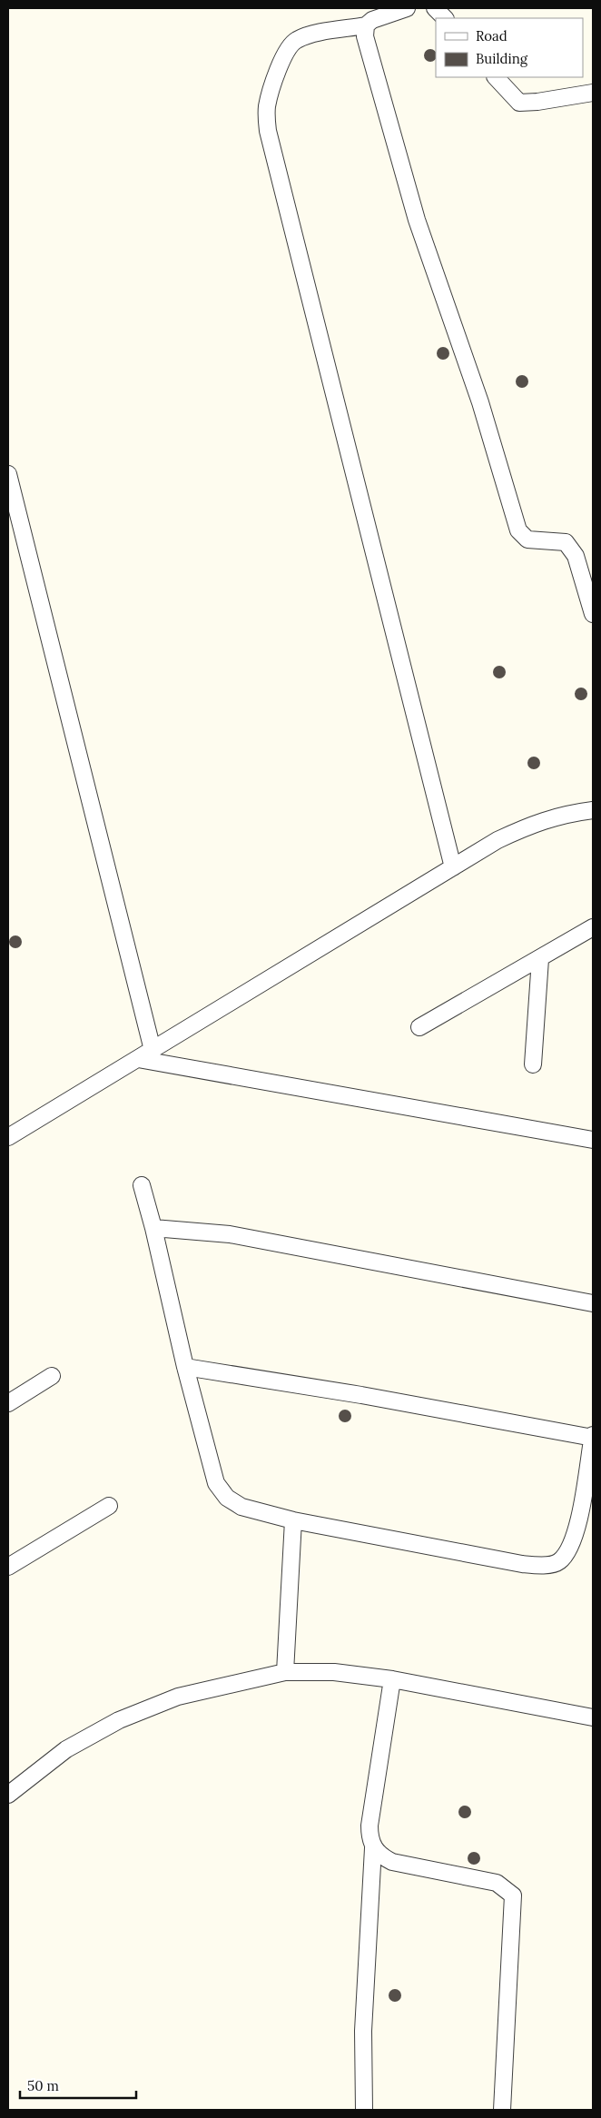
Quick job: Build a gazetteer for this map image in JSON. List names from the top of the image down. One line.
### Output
{"legend":["Road","Building"],"scale_bar":"50 m"}
